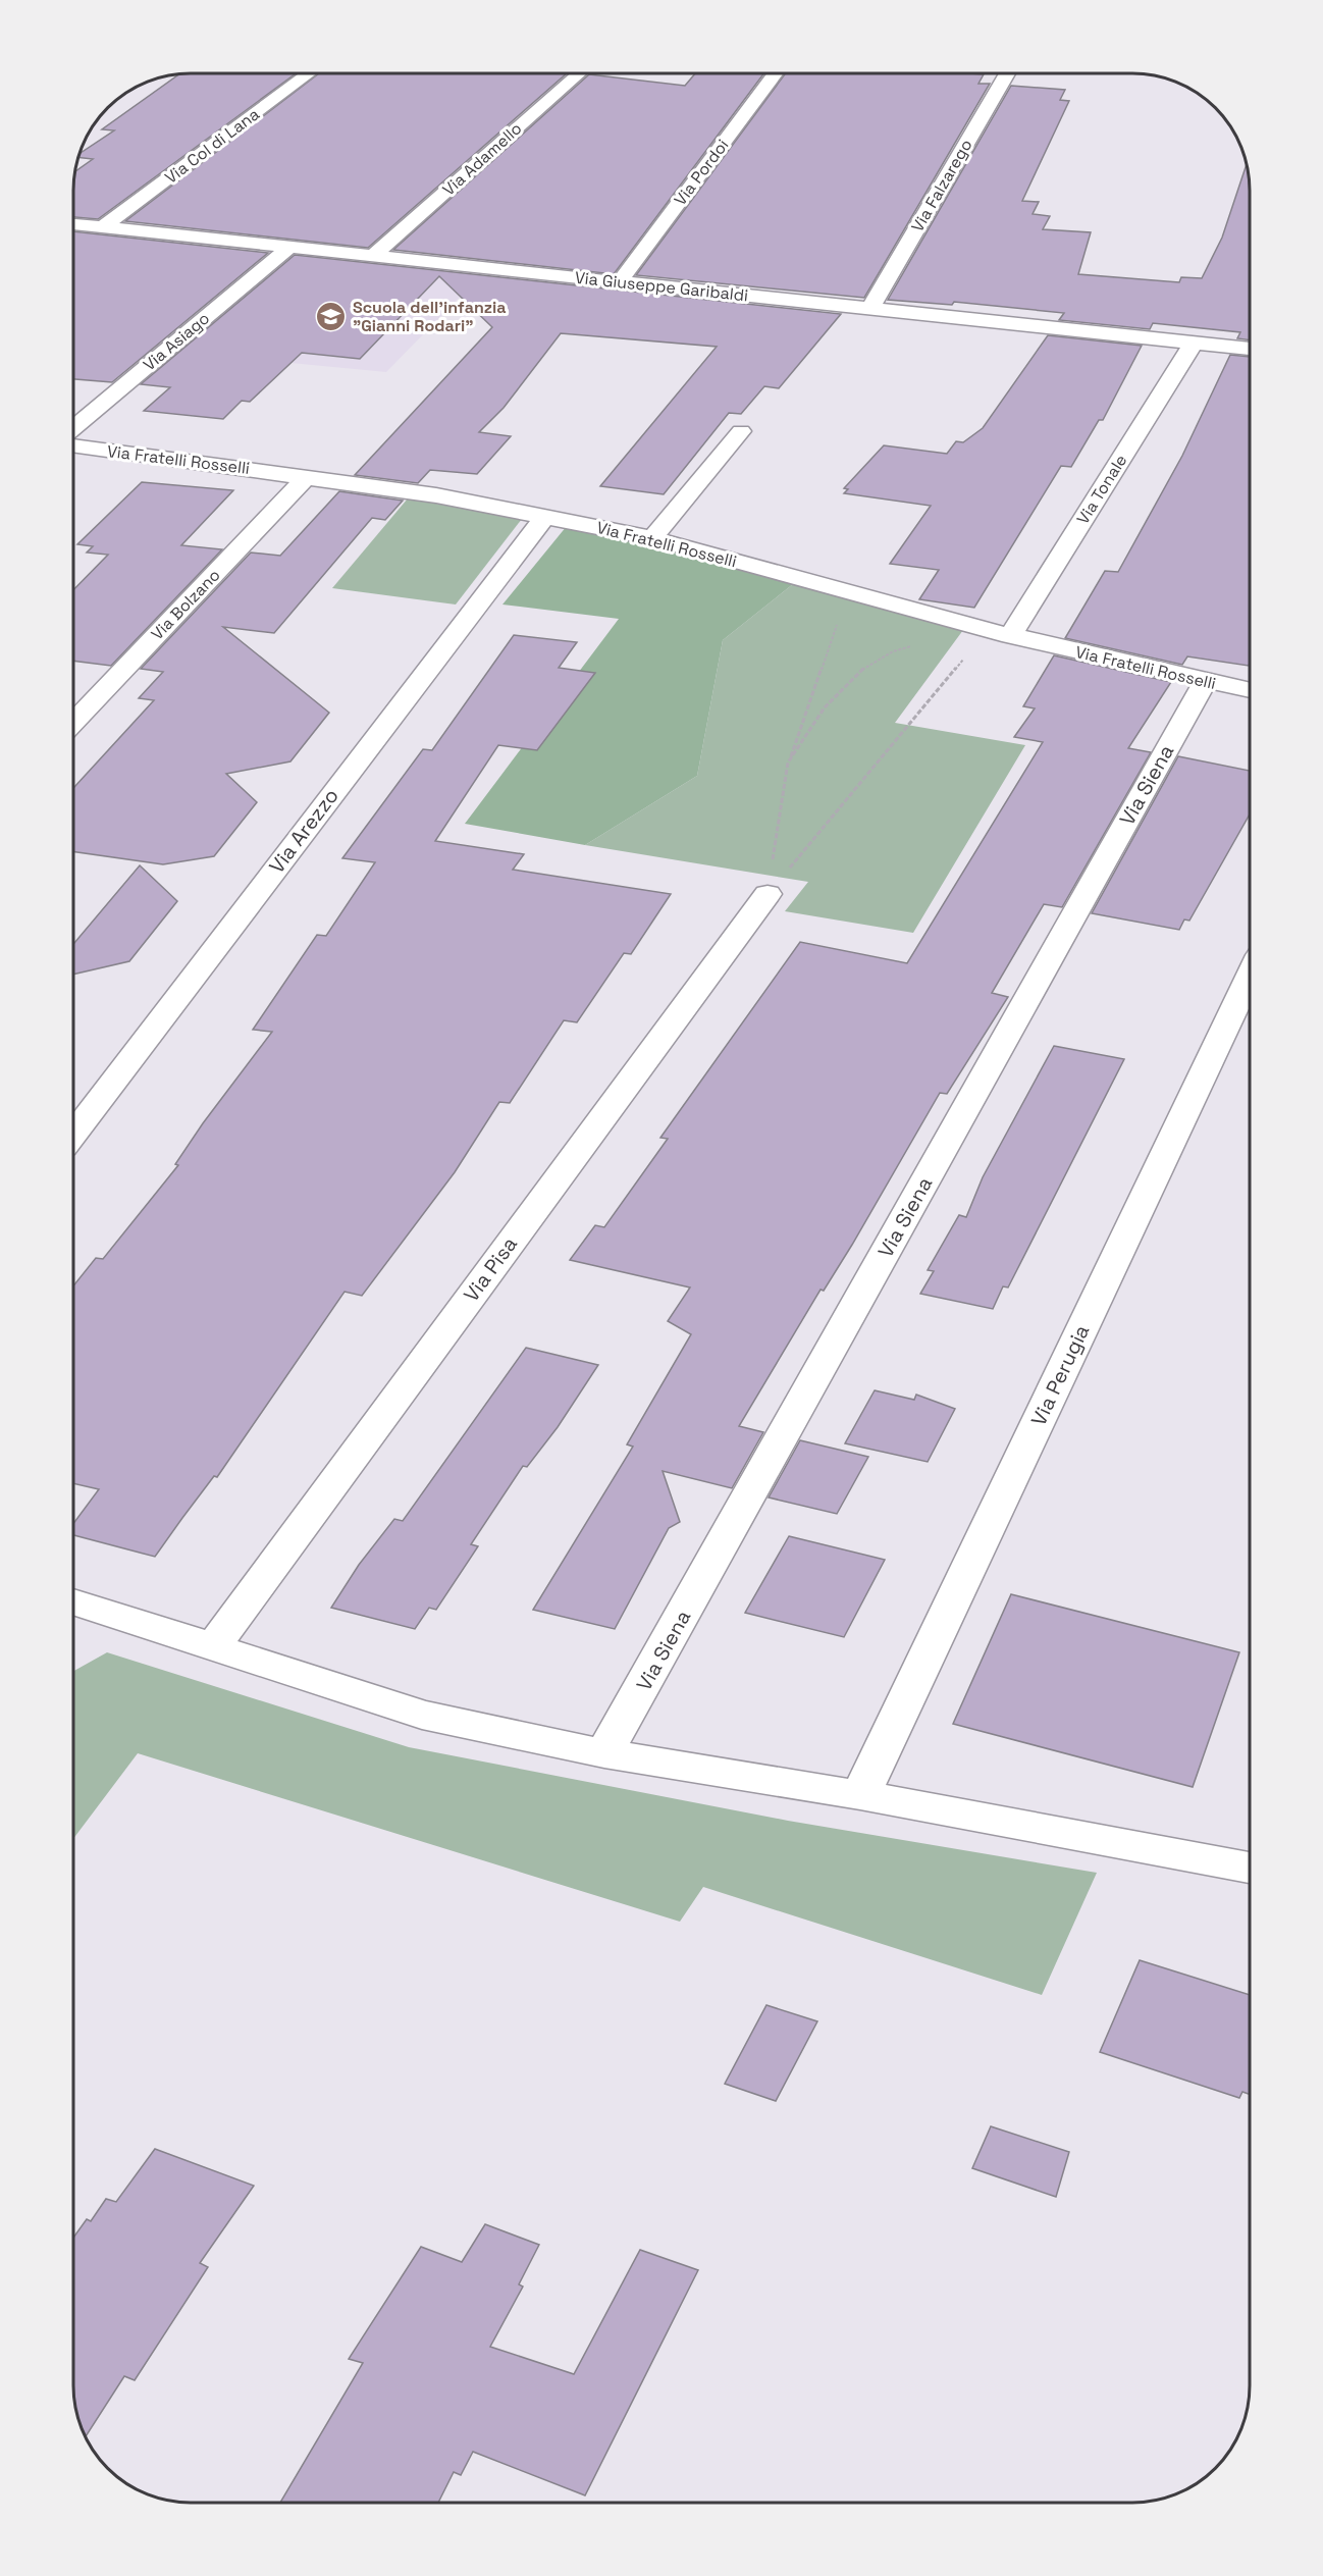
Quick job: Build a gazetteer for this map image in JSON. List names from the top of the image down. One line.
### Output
{"streets":{"street":["Via Col di Lana","Via Adamello","Via Pordoi","Via Falzarego","Via Giuseppe Garibaldi","Via Asiago","Via Fratelli Rosselli","Via Tonale","Via Bolzano","Via Siena","Via Arezzo","Via Pisa","Via Perugia"]},"crossings":[["Via Col di Lana","Via Giuseppe Garibaldi"],["Via Adamello","Via Giuseppe Garibaldi"],["Via Pordoi","Via Giuseppe Garibaldi"],["Via Falzarego","Via Giuseppe Garibaldi"],["Via Giuseppe Garibaldi","Via Asiago"],["Via Giuseppe Garibaldi","Via Tonale"],["Via Fratelli Rosselli","Via Tonale"],["Via Fratelli Rosselli","Via Bolzano"],["Via Fratelli Rosselli","Via Siena"],["Via Fratelli Rosselli","Via Arezzo"]],"places":{"school or university":["Scuola dell'infanzia \"Gianni Rodari\""]}}
